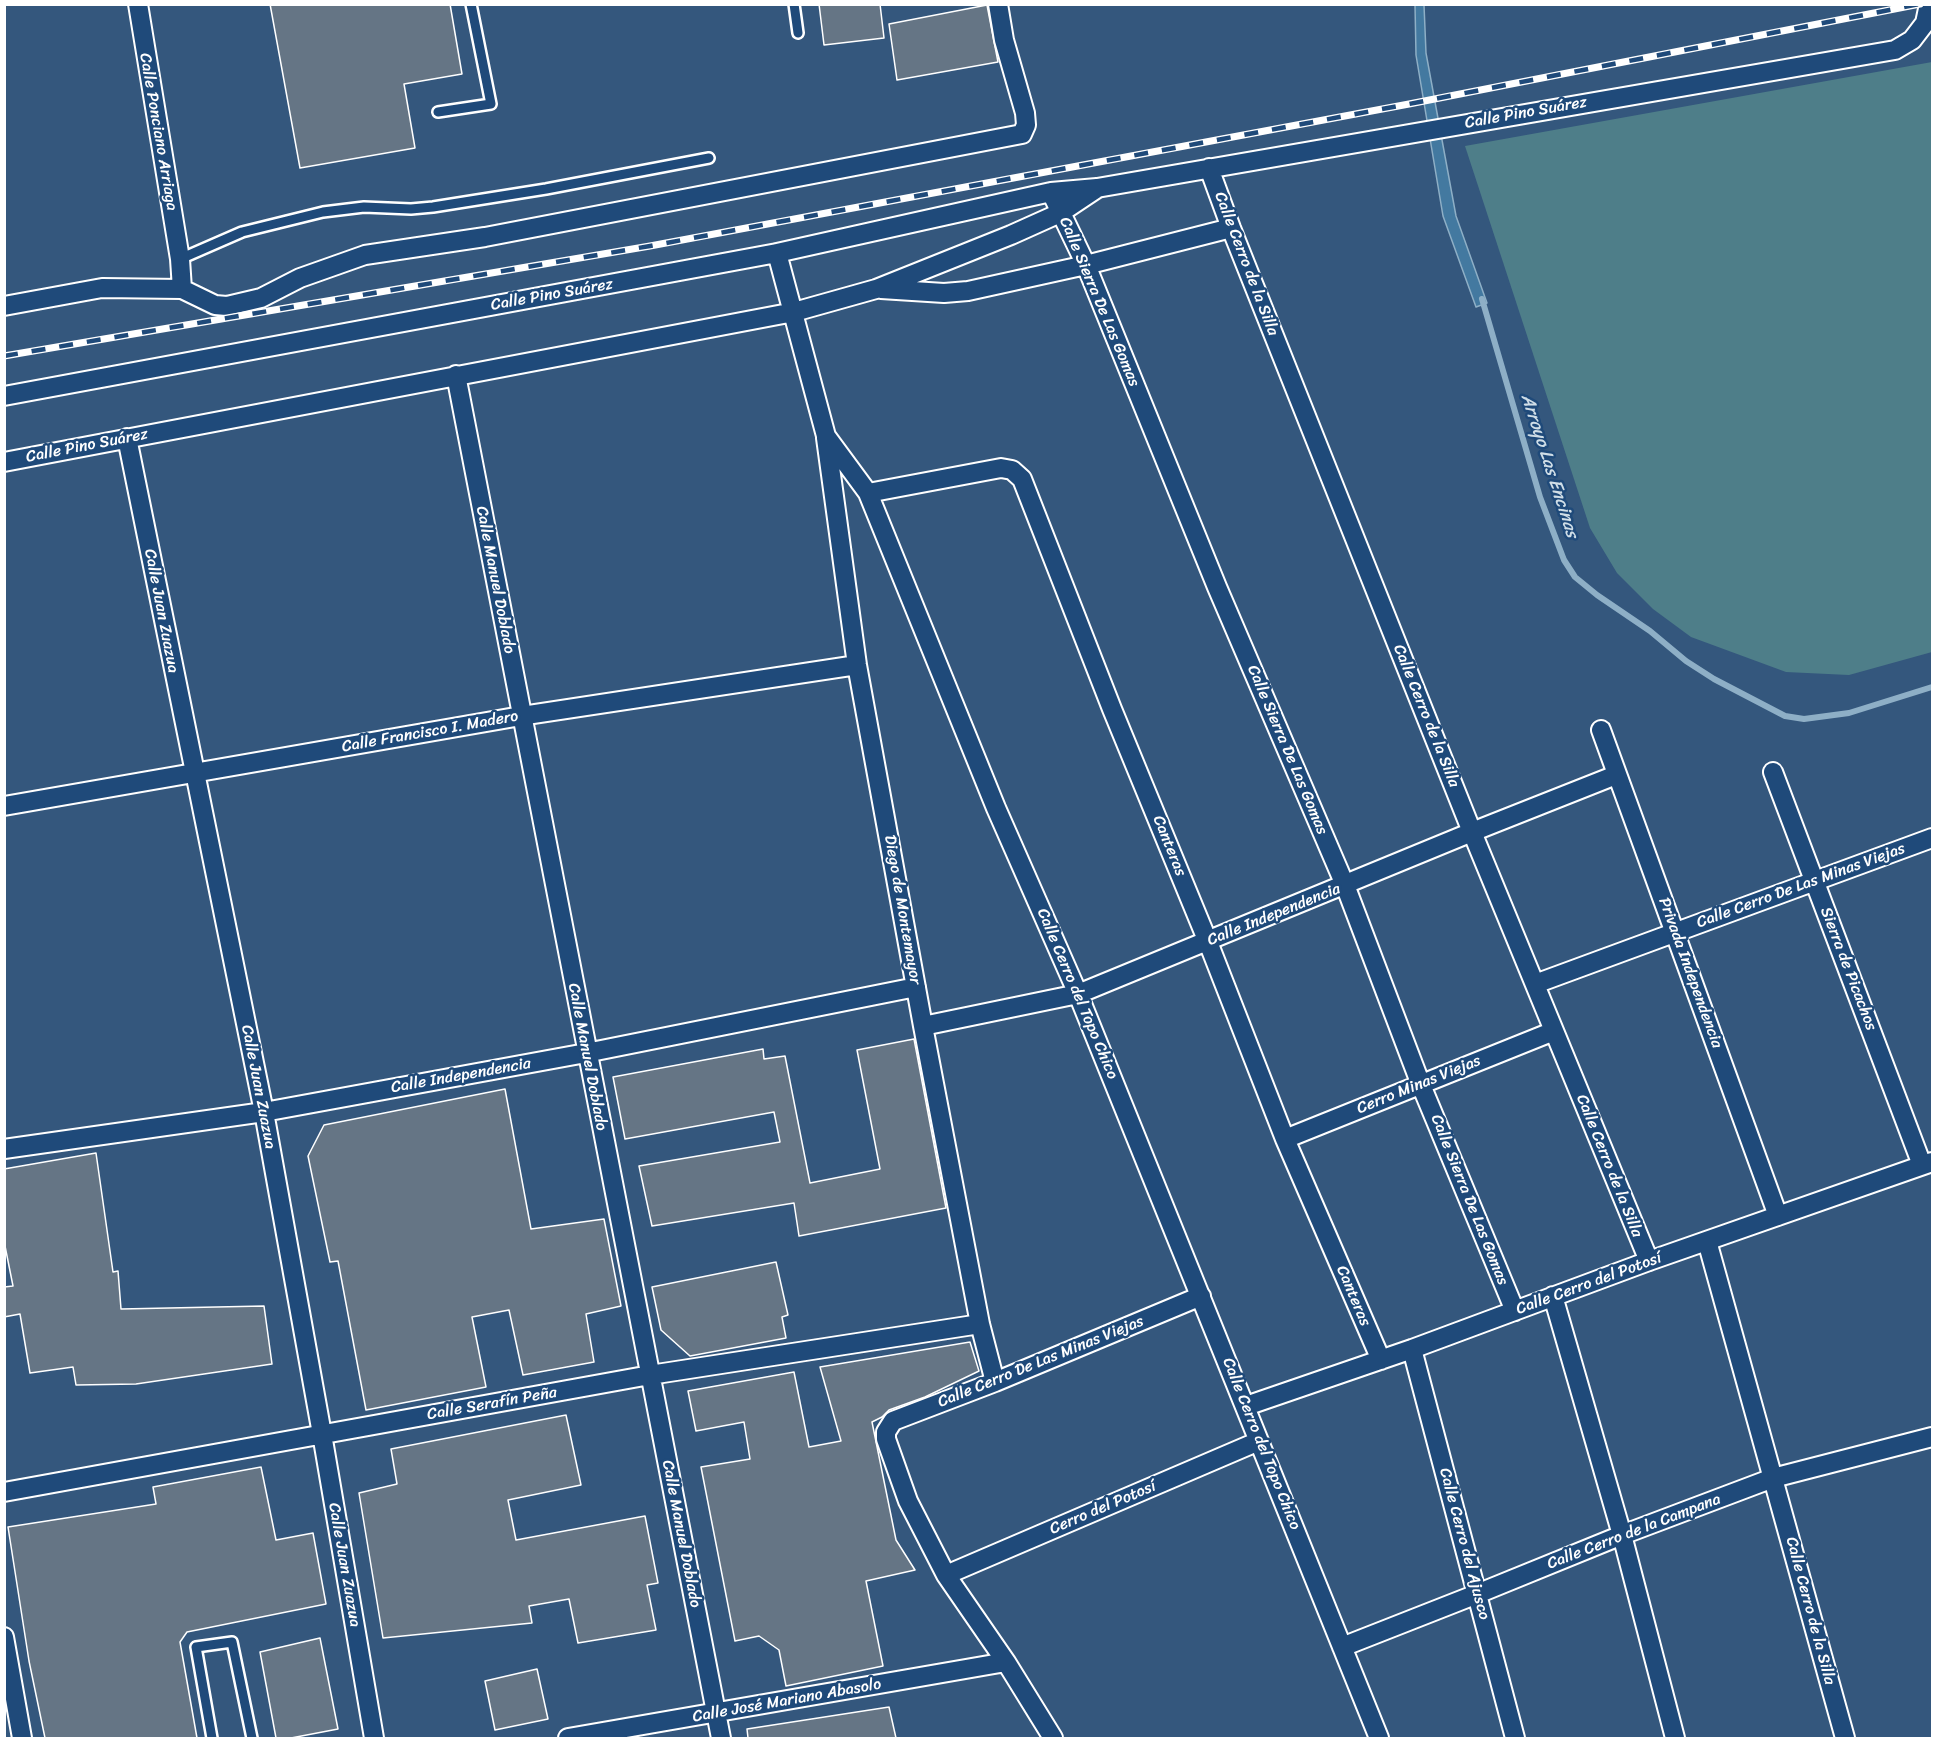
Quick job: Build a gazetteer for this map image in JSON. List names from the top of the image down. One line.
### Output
{"streets":{"street":["Calle Pino Suárez","Calle Ponciano Arriaga","Calle Cerro de la Silla","Calle Sierra De Las Gomas","Calle Manuel Doblado","Calle Juan Zuazua","Calle Francisco I. Madero","Canteras","Calle Cerro De Las Minas Viejas","Diego de Montemayor","Calle Independencia","Sierra de Picachos","Privada Independencia","Calle Cerro del Topo Chico","Cerro Minas Viejas","Calle Cerro del Potosí","Calle Serafín Peña","Cerro del Potosí","Calle Cerro de la Campana","Calle Cerro del Ajusco","Calle José Mariano Abasolo"]},"crossings":[["Calle Pino Suárez","Calle Cerro de la Silla"],["Calle Pino Suárez","Calle Sierra De Las Gomas"],["Calle Pino Suárez","Calle Manuel Doblado"],["Calle Pino Suárez","Calle Juan Zuazua"],["Calle Pino Suárez","Calle Cerro del Topo Chico"],["Calle Cerro de la Silla","Calle Cerro De Las Minas Viejas"],["Calle Cerro de la Silla","Calle Independencia"],["Calle Cerro de la Silla","Cerro Minas Viejas"],["Calle Cerro de la Silla","Calle Cerro del Potosí"],["Calle Cerro de la Silla","Calle Cerro de la Campana"],["Calle Sierra De Las Gomas","Calle Independencia"],["Calle Sierra De Las Gomas","Cerro Minas Viejas"],["Calle Sierra De Las Gomas","Calle Cerro del Potosí"],["Calle Manuel Doblado","Calle Francisco I. Madero"],["Calle Manuel Doblado","Calle Independencia"],["Calle Manuel Doblado","Calle Serafín Peña"],["Calle Manuel Doblado","Calle José Mariano Abasolo"],["Calle Juan Zuazua","Calle Francisco I. Madero"],["Calle Juan Zuazua","Calle Independencia"],["Calle Juan Zuazua","Calle Serafín Peña"],["Calle Francisco I. Madero","Diego de Montemayor"],["Canteras","Calle Independencia"],["Canteras","Calle Cerro del Topo Chico"],["Canteras","Cerro Minas Viejas"],["Canteras","Calle Cerro del Potosí"],["Calle Cerro De Las Minas Viejas","Diego de Montemayor"],["Calle Cerro De Las Minas Viejas","Sierra de Picachos"],["Calle Cerro De Las Minas Viejas","Privada Independencia"],["Calle Cerro De Las Minas Viejas","Calle Cerro del Topo Chico"],["Calle Cerro De Las Minas Viejas","Cerro del Potosí"],["Diego de Montemayor","Calle Independencia"],["Diego de Montemayor","Calle Cerro del Topo Chico"],["Diego de Montemayor","Calle Serafín Peña"],["Calle Independencia","Privada Independencia"],["Calle Independencia","Calle Cerro del Topo Chico"],["Sierra de Picachos","Calle Cerro del Potosí"],["Privada Independencia","Calle Cerro del Potosí"],["Calle Cerro del Topo Chico","Calle Cerro del Potosí"],["Calle Cerro del Topo Chico","Cerro del Potosí"],["Calle Cerro del Topo Chico","Calle Cerro de la Campana"],["Calle Cerro del Potosí","Calle Cerro del Ajusco"],["Calle Cerro de la Campana","Calle Cerro del Ajusco"]],"water":["Arroyo Las Encinas"]}
